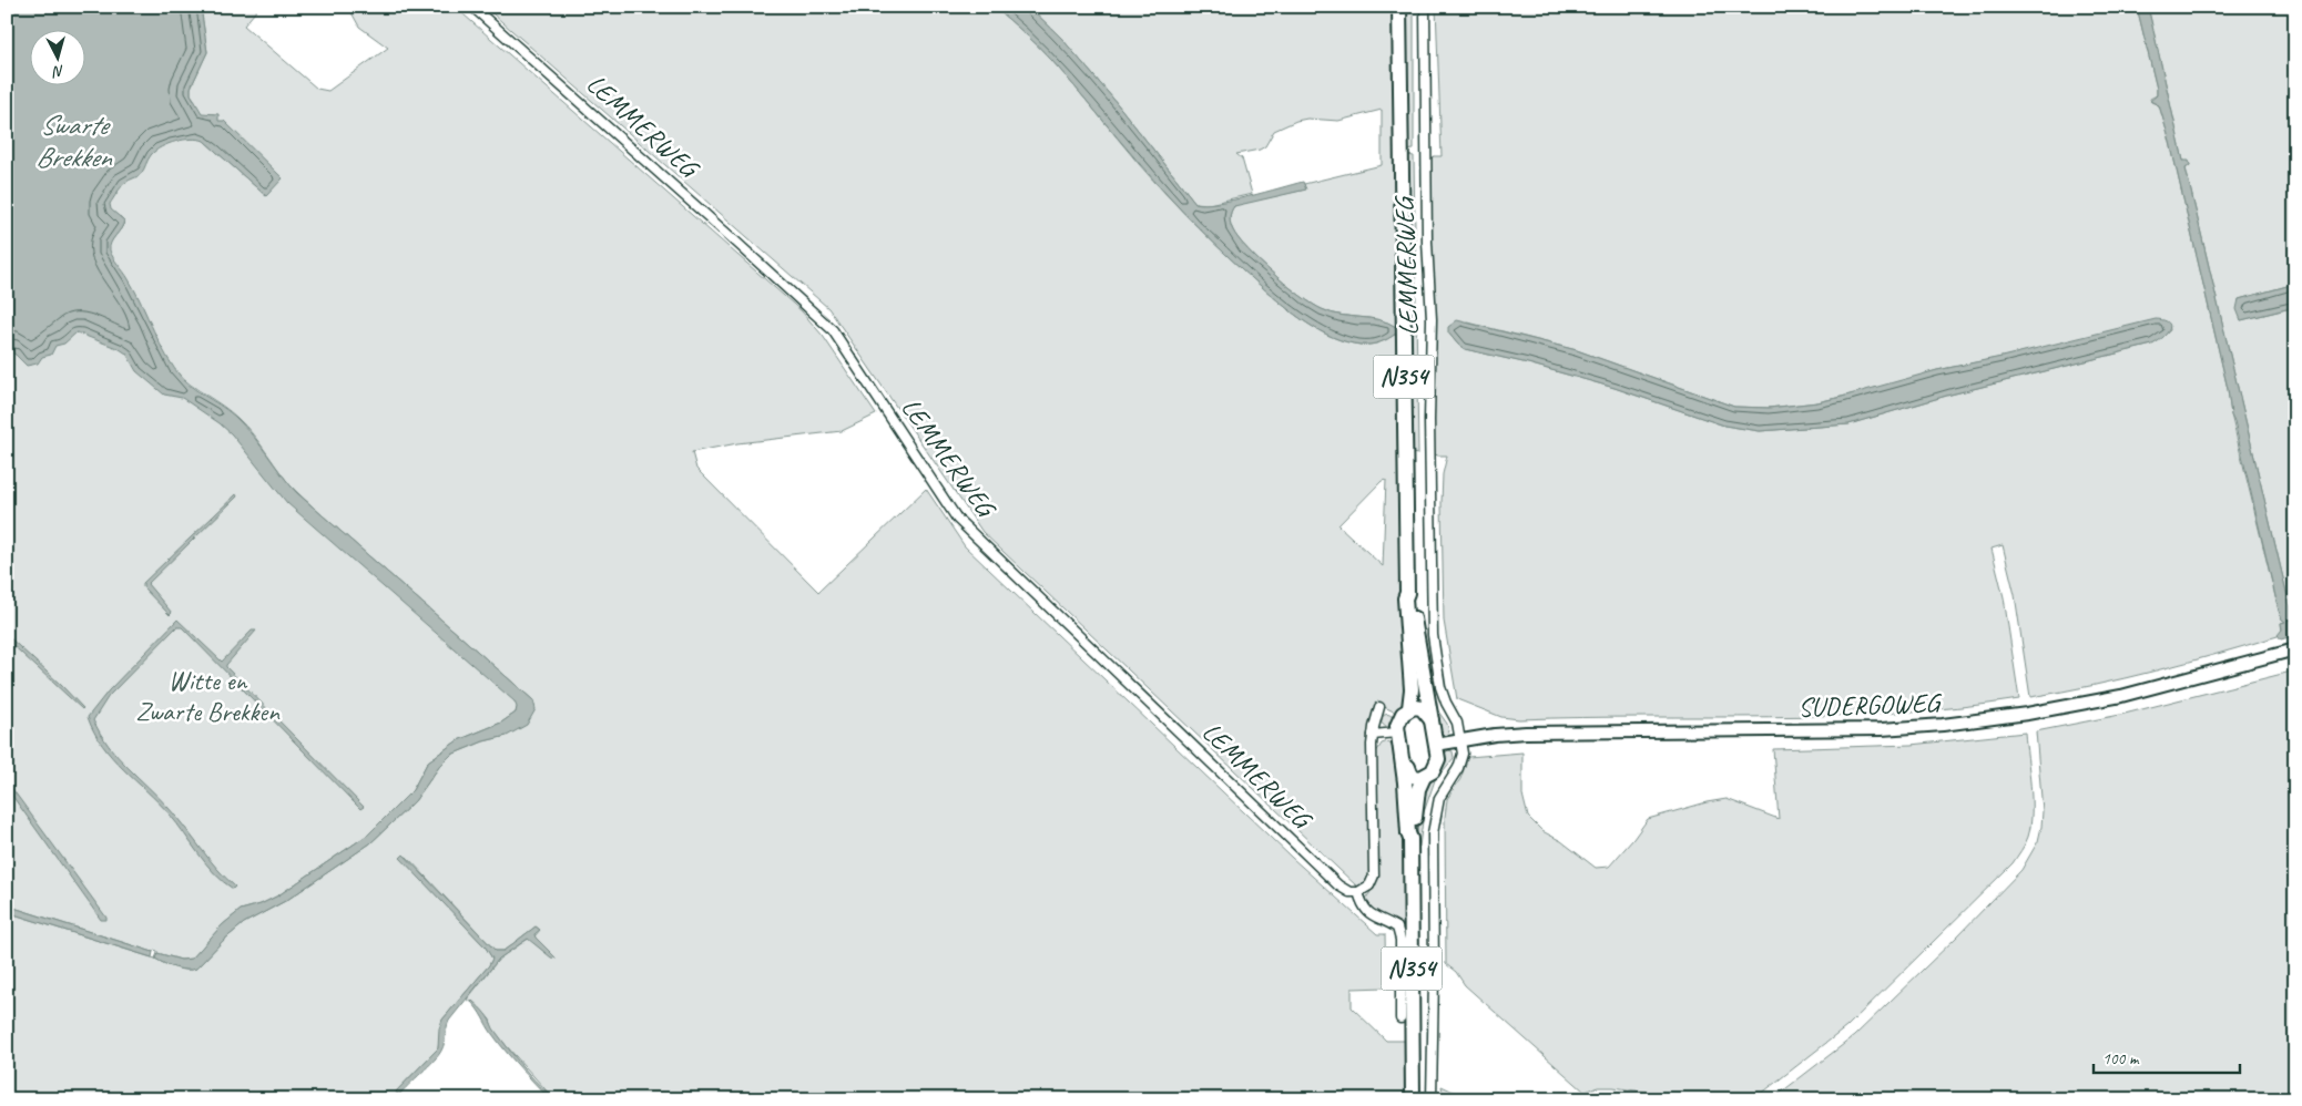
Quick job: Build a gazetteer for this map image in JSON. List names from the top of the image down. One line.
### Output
{"streets":{"main road":["LEMMERWEG","N354"],"street":["SUDERGOWEG"]},"crossings":[["LEMMERWEG","N354"],["LEMMERWEG","SUDERGOWEG"],["N354","SUDERGOWEG"]],"water":["Swarte Brekken"],"parks":["Witte en Zwarte Brekken"],"scale_bar":"100 m","north":"bottom"}
